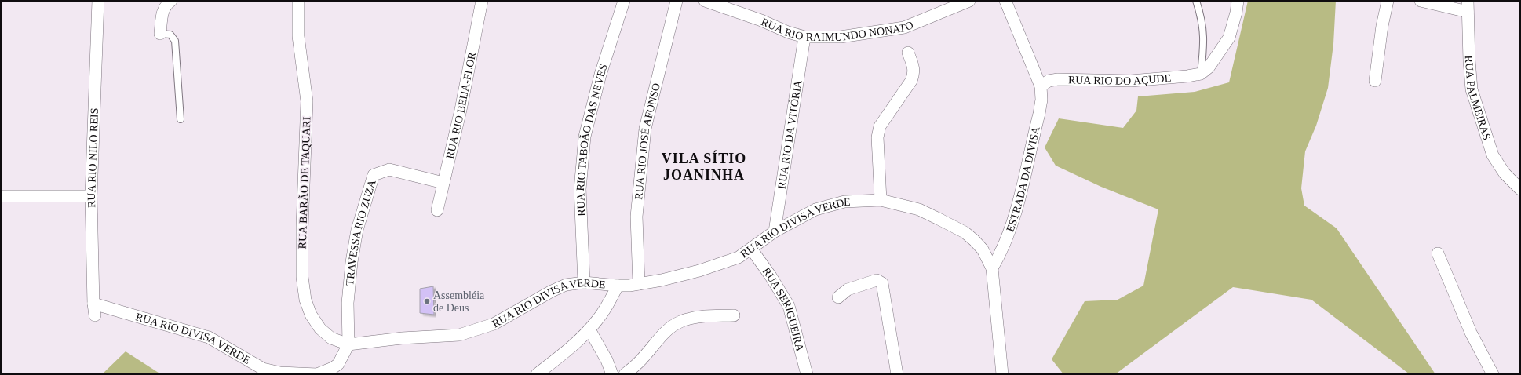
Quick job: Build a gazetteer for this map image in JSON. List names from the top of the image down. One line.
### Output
{"streets":{"street":["RUA RIO RAIMUNDO NONATO","RUA RIO DO AÇUDE","RUA PALMEIRAS","RUA RIO BEIJA-FLOR","RUA RIO DA VITÓRIA","RUA RIO TABOÃO DAS NEVES","RUA RIO JOSÉ AFONSO","RUA RIO NILO REIS","ESTRADA DA DIVISA","RUA BARÃO DE TAQUARI","RUA RIO DIVISA VERDE","TRAVESSA RIO ZUZA","RUA SERIGUEIRA"]},"crossings":[["RUA RIO RAIMUNDO NONATO","RUA RIO DA VITÓRIA"],["RUA RIO DO AÇUDE","ESTRADA DA DIVISA"],["RUA RIO BEIJA-FLOR","TRAVESSA RIO ZUZA"],["RUA RIO DA VITÓRIA","RUA RIO DIVISA VERDE"],["RUA RIO TABOÃO DAS NEVES","RUA RIO DIVISA VERDE"],["RUA RIO JOSÉ AFONSO","RUA RIO DIVISA VERDE"],["RUA RIO NILO REIS","RUA RIO DIVISA VERDE"],["ESTRADA DA DIVISA","RUA RIO DIVISA VERDE"],["RUA BARÃO DE TAQUARI","RUA RIO DIVISA VERDE"],["RUA BARÃO DE TAQUARI","TRAVESSA RIO ZUZA"],["RUA RIO DIVISA VERDE","TRAVESSA RIO ZUZA"],["RUA RIO DIVISA VERDE","RUA SERIGUEIRA"]],"districts":["VILA SÍTIO JOANINHA"],"places":["Assembléia de Deus"]}
